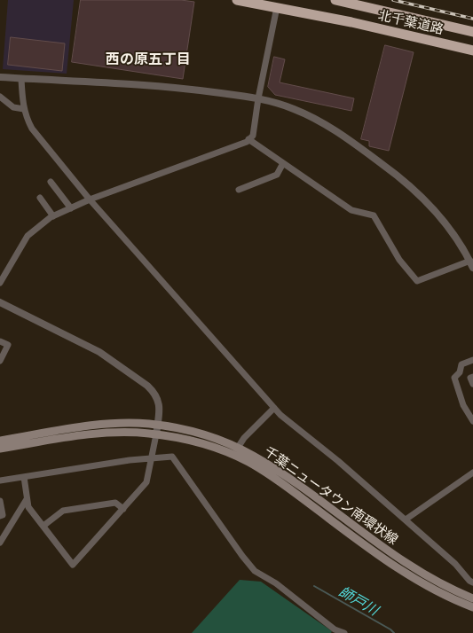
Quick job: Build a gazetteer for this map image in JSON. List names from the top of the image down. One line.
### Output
{"streets":{"highway":["北千葉道路"],"main road":["千葉ニュータウン南環状線"]},"districts":["西の原五丁目"],"water":["師戸川"]}
